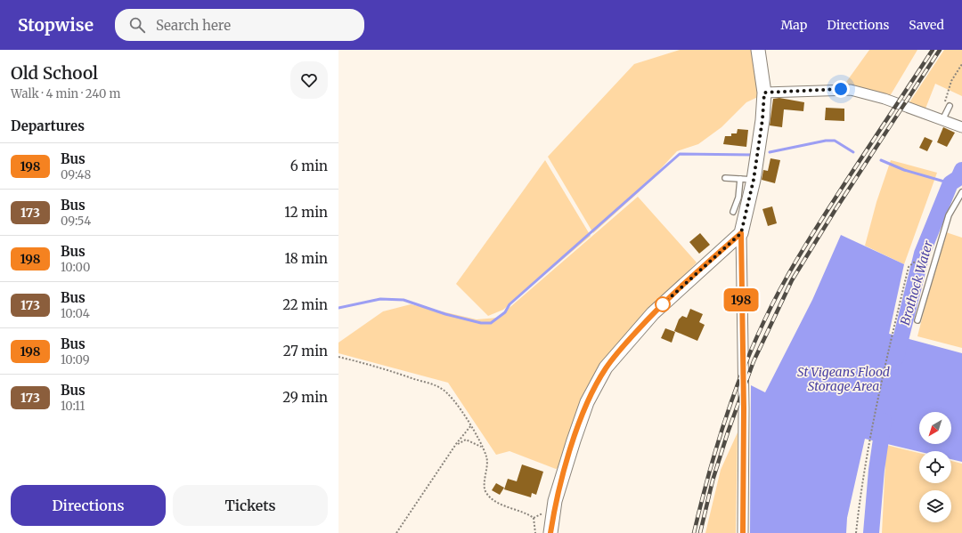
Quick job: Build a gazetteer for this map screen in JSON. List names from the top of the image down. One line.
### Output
{"water":["Brothock Water","St Vigeans Flood Storage Area"],"lines":["bus line 198"],"north":"bottom left","page":{"header":"Stopwise","search":"Search here","nav":["Map","Directions","Saved"],"heading":[["Old School","Walk · 4 min · 240 m"],"Departures"],"on_map":"198","list":[{"mark":"198","name":"Bus","note":"09:48","value":"6 min"},{"mark":"173","name":"Bus","note":"09:54","value":"12 min"},{"mark":"198","name":"Bus","note":"10:00","value":"18 min"},{"mark":"173","name":"Bus","note":"10:04","value":"22 min"},{"mark":"198","name":"Bus","note":"10:09","value":"27 min"},{"mark":"173","name":"Bus","note":"10:11","value":"29 min"}],"buttons":["Directions","Tickets"]}}
